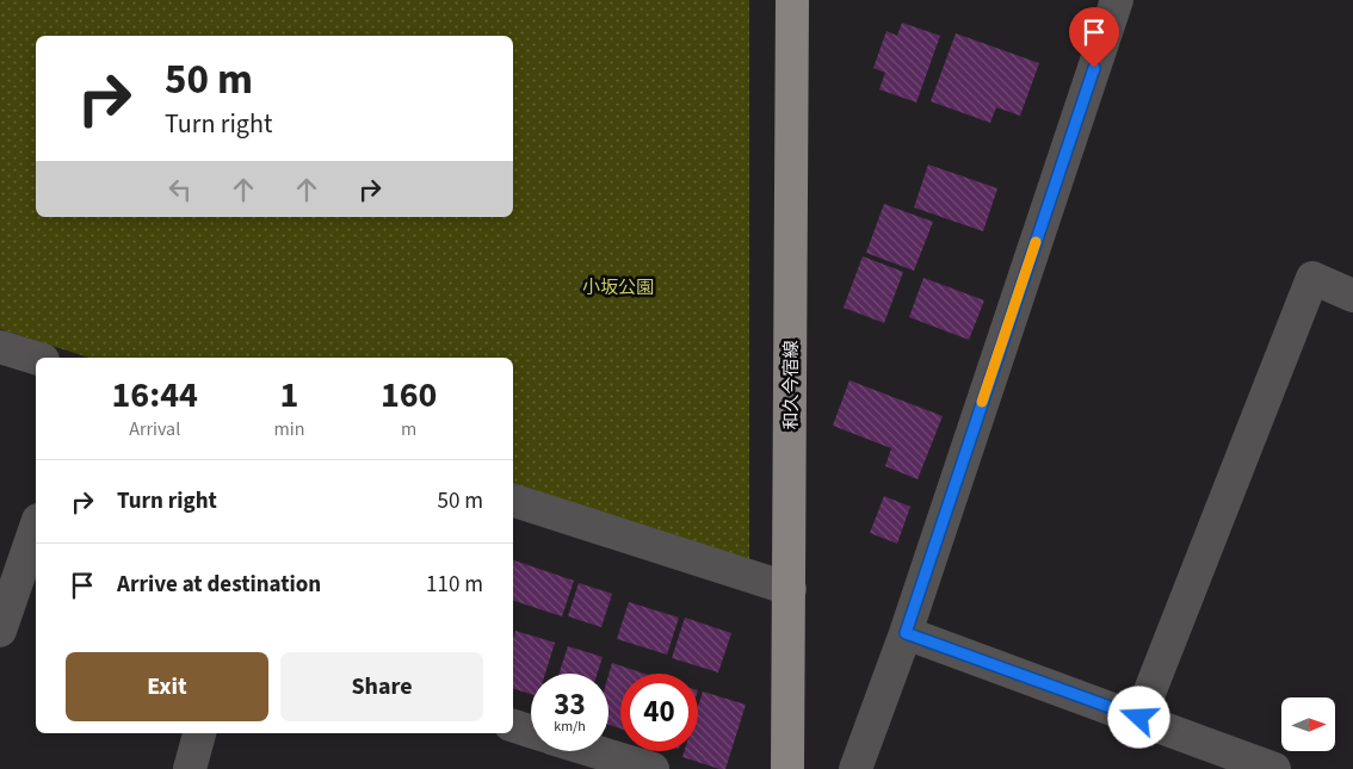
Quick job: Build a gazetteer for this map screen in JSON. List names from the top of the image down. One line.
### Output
{"streets":{"main road":["和久今宿線"]},"parks":["小坂公園"],"north":"right","page":{"turn":["50 m","Turn right"],"eta":["16:44","Arrival","1","min","160","m"],"list":[{"name":"Turn right","value":"50 m"},{"name":"Arrive at destination","value":"110 m"}],"buttons":["Exit","Share"],"speed":"33 km/h","limit":"40"}}
